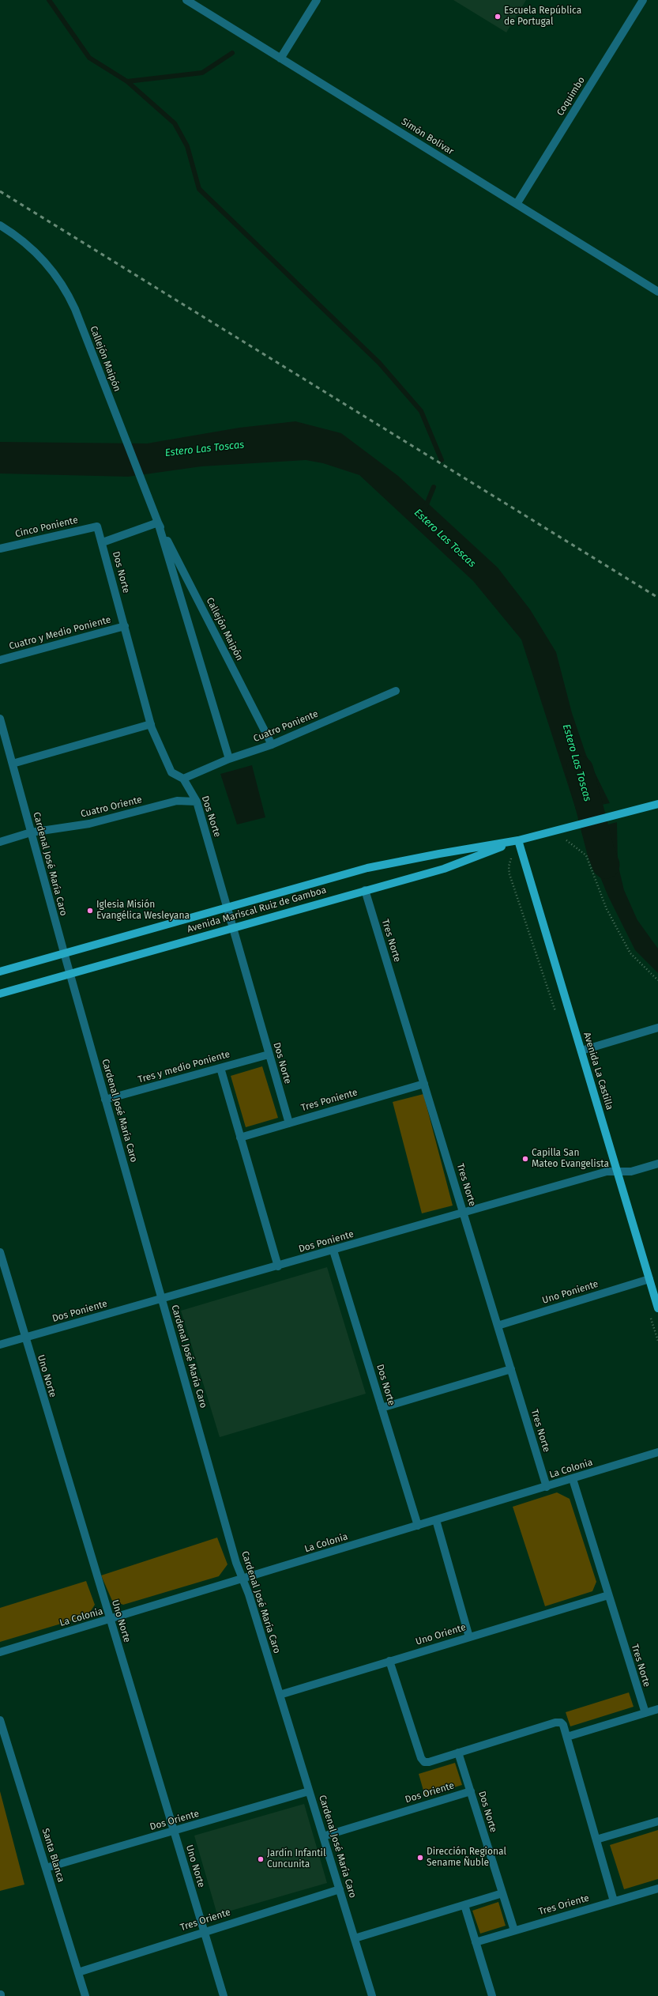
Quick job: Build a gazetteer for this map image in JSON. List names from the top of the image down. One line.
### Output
{"streets":{"main road":["Avenida Mariscal Ruiz de Gamboa","Avenida La Castilla"],"street":["Coquimbo","Simón Bolívar","Callejón Maipón","Cinco Poniente","Dos Norte","Cuatro y Medio Poniente","Cuatro Poniente","Cuatro Oriente","Cardenal José María Caro","Tres Norte","Tres y medio Poniente","Tres Poniente","Dos Poniente","Uno Poniente","Uno Norte","La Colonia","Uno Oriente","Dos Oriente","Santa Blanca","Tres Oriente"]},"crossings":[["Coquimbo","Simón Bolívar"],["Callejón Maipón","Cuatro Poniente"],["Cinco Poniente","Dos Norte"],["Dos Norte","Cuatro y Medio Poniente"],["Dos Norte","Cuatro Poniente"],["Dos Norte","Cuatro Oriente"],["Dos Norte","Avenida Mariscal Ruiz de Gamboa"],["Dos Norte","Tres y medio Poniente"],["Dos Norte","Tres Poniente"],["Dos Norte","Dos Poniente"],["Dos Norte","La Colonia"],["Dos Norte","Dos Oriente"],["Dos Norte","Tres Oriente"],["Cuatro Oriente","Cardenal José María Caro"],["Cardenal José María Caro","Avenida Mariscal Ruiz de Gamboa"],["Cardenal José María Caro","Tres y medio Poniente"],["Cardenal José María Caro","Dos Poniente"],["Cardenal José María Caro","La Colonia"],["Cardenal José María Caro","Uno Oriente"],["Cardenal José María Caro","Dos Oriente"],["Cardenal José María Caro","Tres Oriente"],["Avenida Mariscal Ruiz de Gamboa","Tres Norte"],["Avenida Mariscal Ruiz de Gamboa","Avenida La Castilla"],["Tres Norte","Tres Poniente"],["Tres Norte","Dos Poniente"],["Tres Norte","Uno Poniente"],["Tres Norte","La Colonia"],["Tres Norte","Uno Oriente"],["Avenida La Castilla","Dos Poniente"],["Avenida La Castilla","Uno Poniente"],["Dos Poniente","Uno Norte"],["Uno Norte","La Colonia"],["Uno Norte","Dos Oriente"],["Uno Norte","Tres Oriente"],["Dos Oriente","Santa Blanca"],["Santa Blanca","Tres Oriente"]],"water":["Estero Las Toscas"],"places":["Escuela República de Portugal","Iglesia Misión Evangélica Wesleyana","Capilla San Mateo Evangelista","Dirección Regional Sename Ñuble","Jardín Infantil Cuncunita"]}
